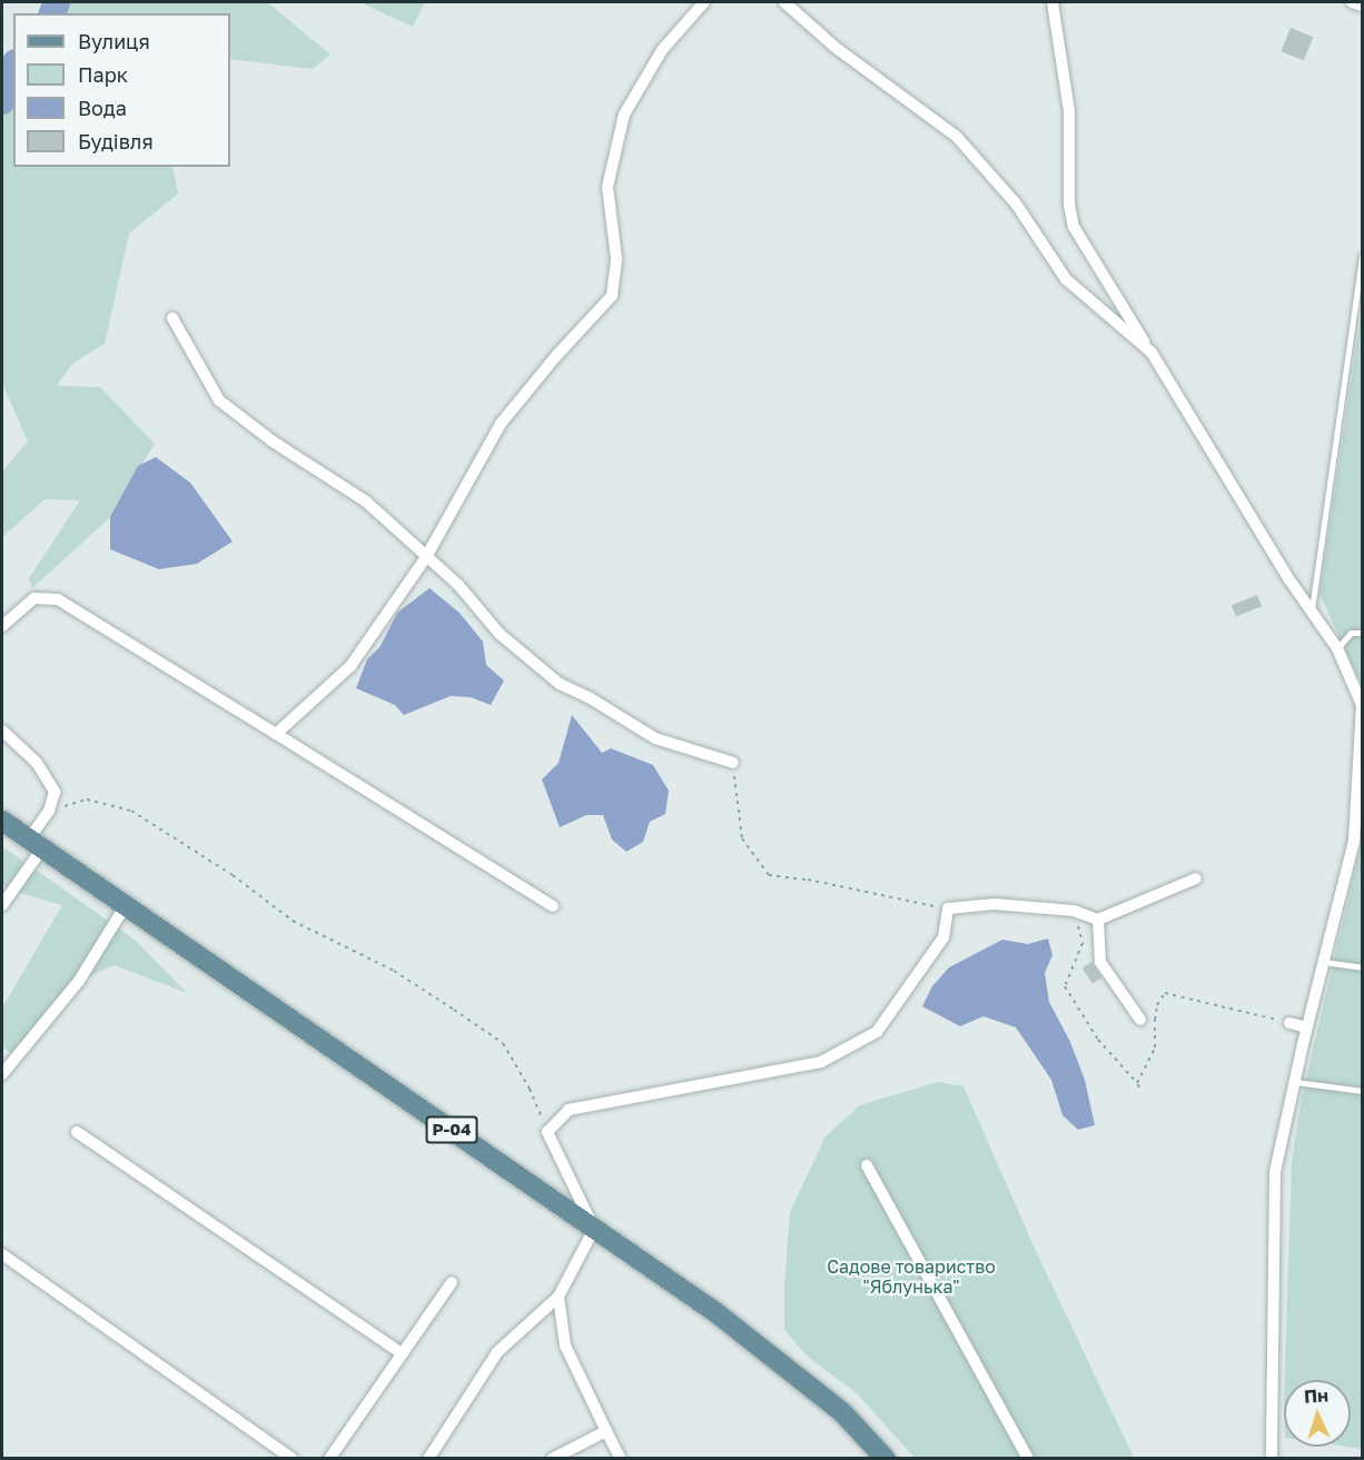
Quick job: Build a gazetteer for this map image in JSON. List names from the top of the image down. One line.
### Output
{"streets":{"main road":["Р-04"]},"parks":["Садове товариство \"Яблунька\""],"legend":["Вулиця","Парк","Вода","Будівля"],"north":"top"}
